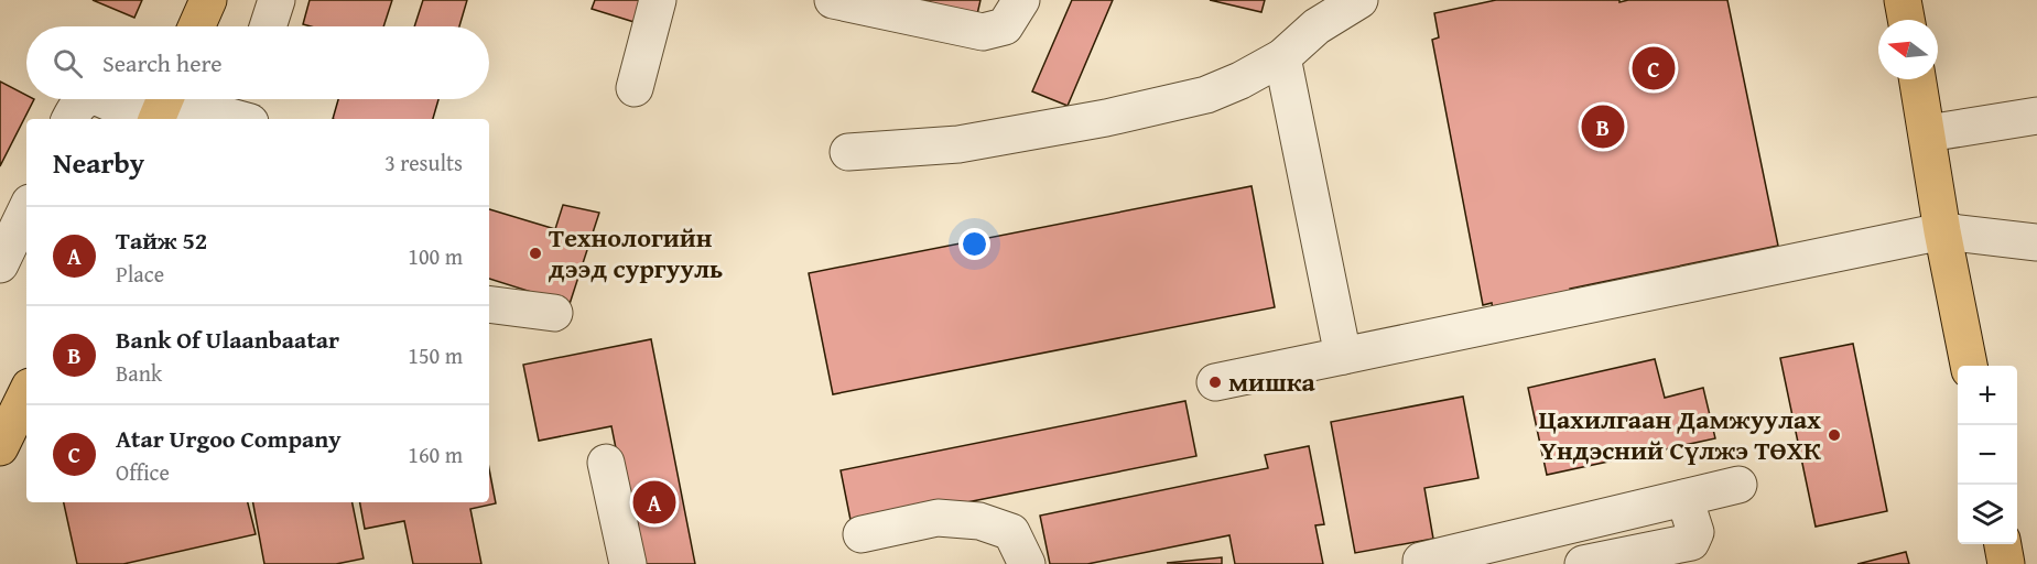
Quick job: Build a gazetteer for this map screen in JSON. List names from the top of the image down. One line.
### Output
{"places":["Технологийн дээд сургууль","мишка","Цахилгаан Дамжуулах Үндэсний Сүлжэ ТӨХК"],"north":"left","page":{"search":"Search here","pins":["C","B","A"],"heading":["Nearby","3 results"],"list":[{"mark":"A","name":"Тайж 52","note":"Place","value":"100 m"},{"mark":"B","name":"Bank Of Ulaanbaatar","note":"Bank","value":"150 m"},{"mark":"C","name":"Atar Urgoo Company","note":"Office","value":"160 m"}],"map_buttons":["+","−"]}}
